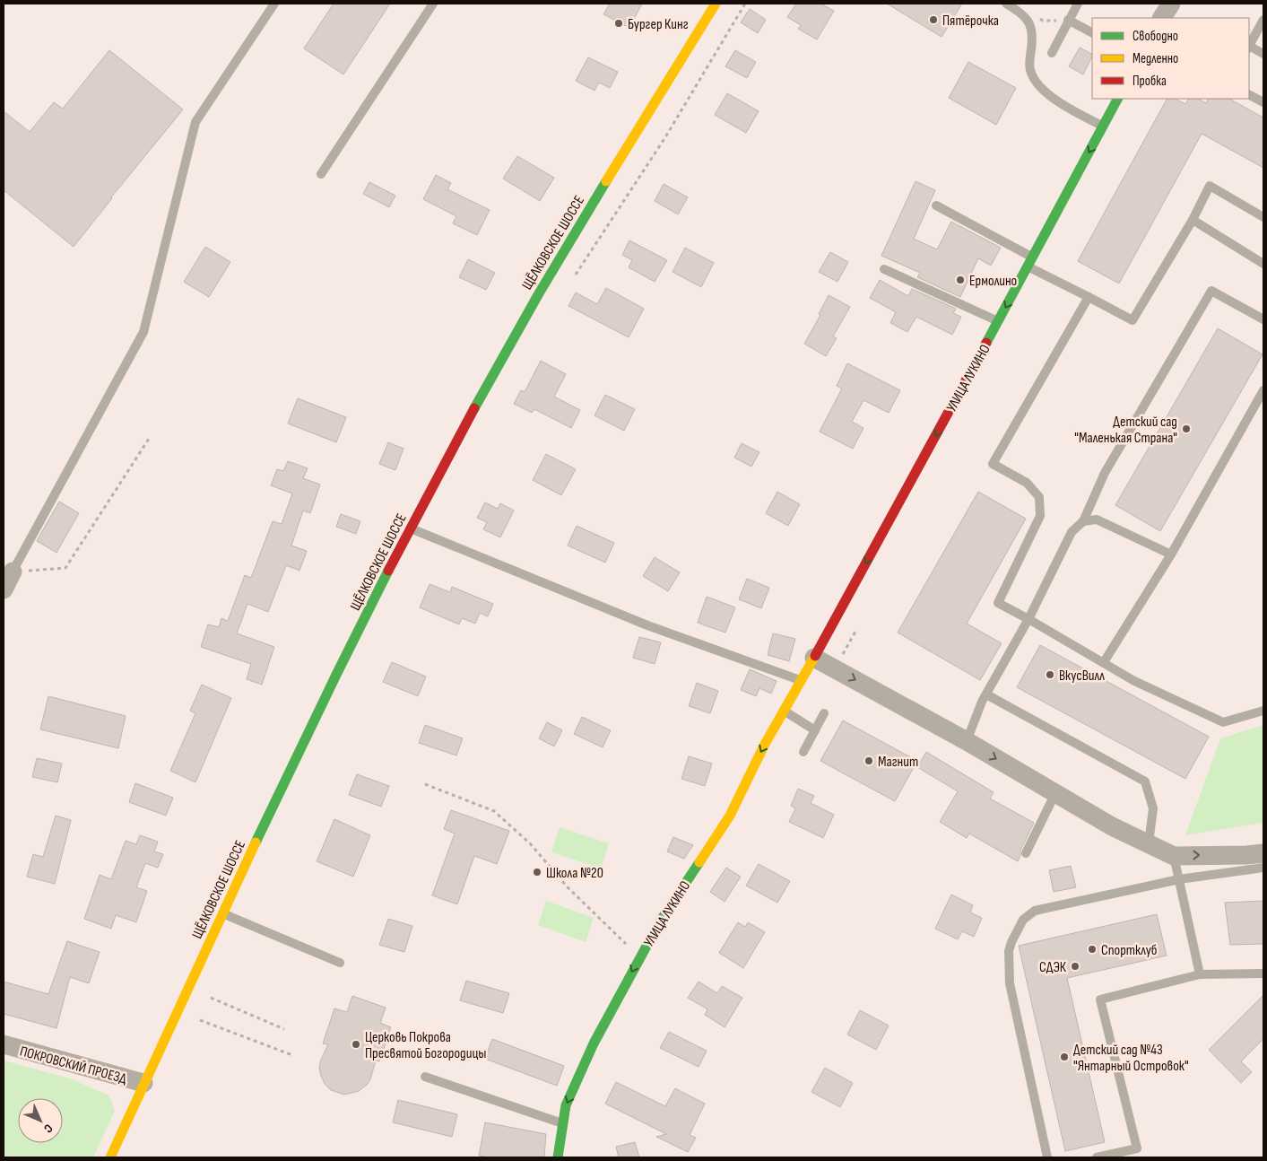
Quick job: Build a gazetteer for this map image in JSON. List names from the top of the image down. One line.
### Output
{"streets":{"main road":["ЩЁЛКОВСКОЕ ШОССЕ","УЛИЦА ЛУКИНО"],"street":["ПОКРОВСКИЙ ПРОЕЗД"]},"crossings":[["ЩЁЛКОВСКОЕ ШОССЕ","ПОКРОВСКИЙ ПРОЕЗД"]],"one_way":["УЛИЦА ЛУКИНО"],"places":["Пятёрочка","Бургер Кинг","Ермолино","Детский сад \"Маленькая Страна\"","ВкусВилл","Магнит","Школа №20","Спортклуб","СДЭК","Церковь Покрова Пресвятой Богородицы","Детский сад №43 \"Янтарный Островок\""],"legend":["Свободно","Медленно","Пробка"],"north":"bottom right"}
